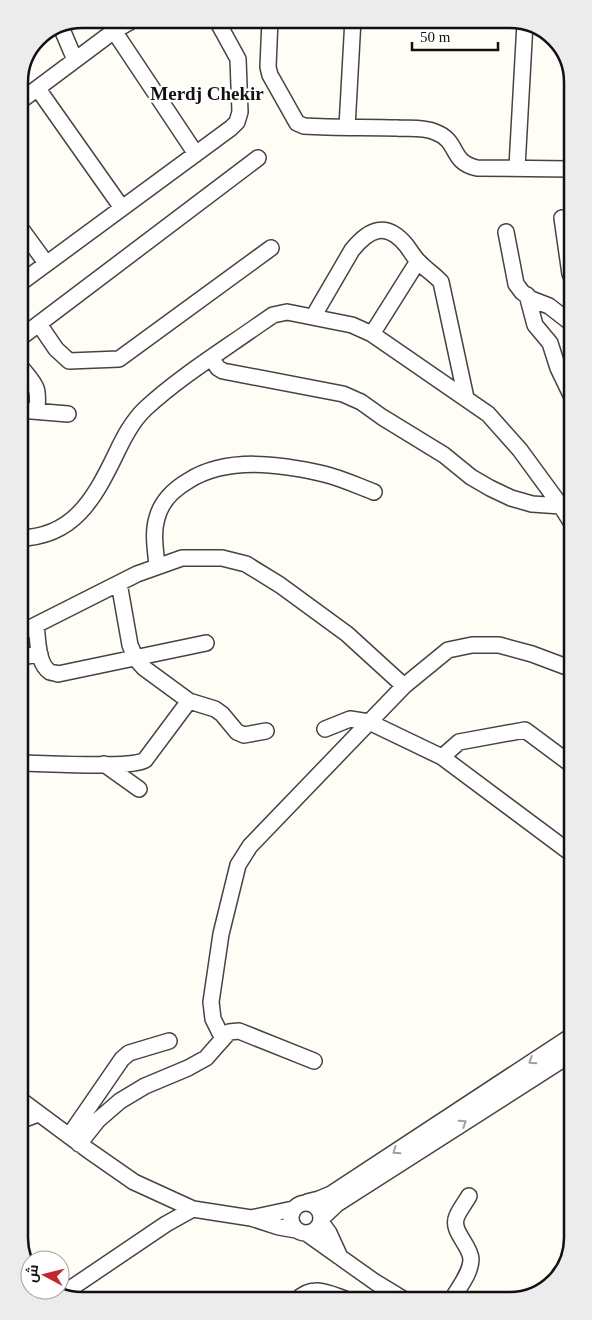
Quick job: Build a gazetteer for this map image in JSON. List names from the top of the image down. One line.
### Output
{"districts":["Merdj Chekir"],"scale_bar":"50 m","north":"left"}
